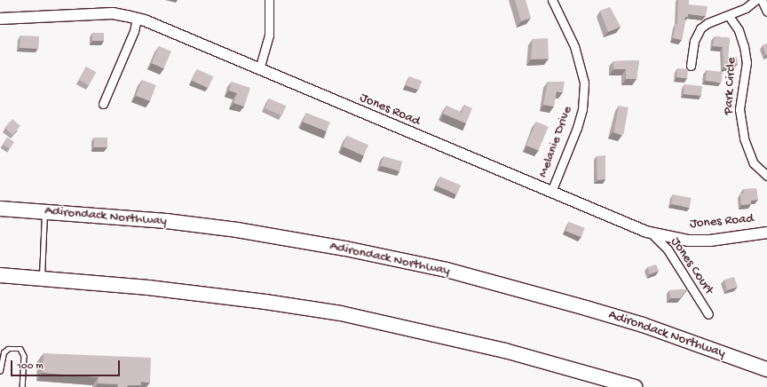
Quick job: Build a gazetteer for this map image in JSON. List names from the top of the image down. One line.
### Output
{"streets":{"highway":["Adirondack Northway"],"street":["Park Circle","Jones Road","Melanie Drive","Jones Court"]},"crossings":[["Jones Road","Melanie Drive"],["Jones Road","Jones Court"]],"scale_bar":"100 m"}
